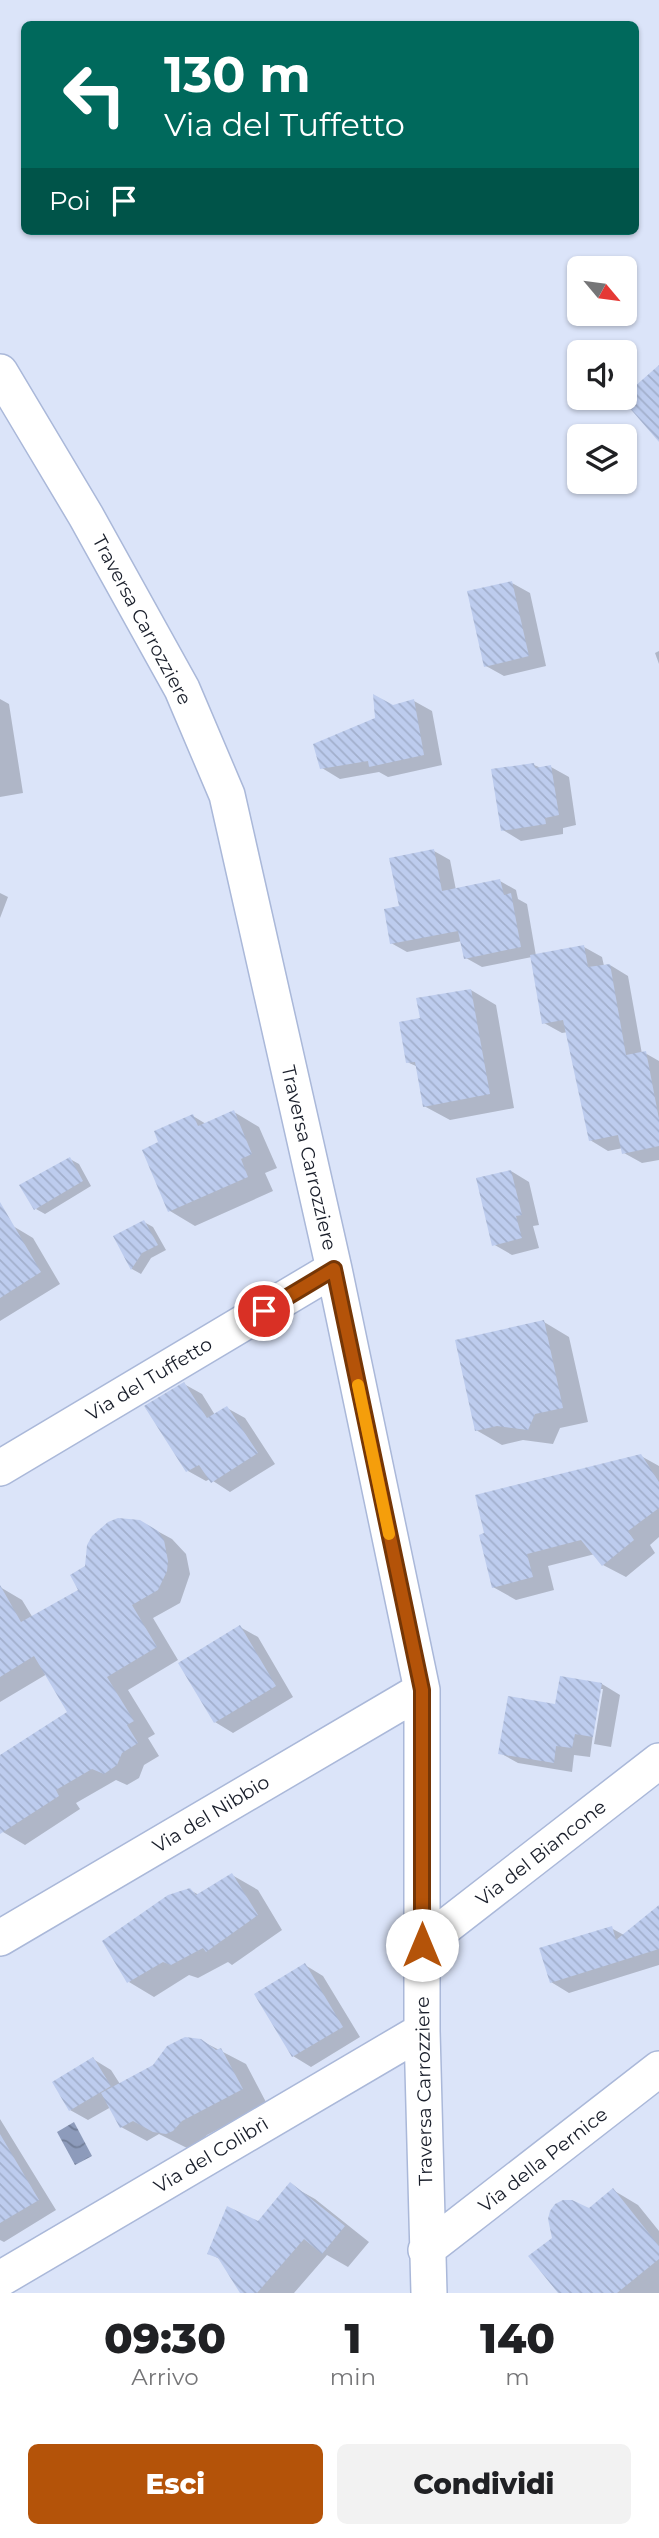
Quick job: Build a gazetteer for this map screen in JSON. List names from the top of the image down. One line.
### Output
{"streets":{"street":["Traversa Carrozziere","Via del Tuffetto","Via del Nibbio","Via del Biancone","Via del Colibrì","Via della Pernice"]},"crossings":[["Traversa Carrozziere","Via del Tuffetto"],["Traversa Carrozziere","Via del Nibbio"],["Traversa Carrozziere","Via del Biancone"],["Traversa Carrozziere","Via del Colibrì"],["Traversa Carrozziere","Via della Pernice"]],"north":"bottom right","page":{"turn":["130 m","Via del Tuffetto"],"then":"Poi","eta":["09:30","Arrivo","1","min","140","m"],"buttons":["Esci","Condividi"]}}
